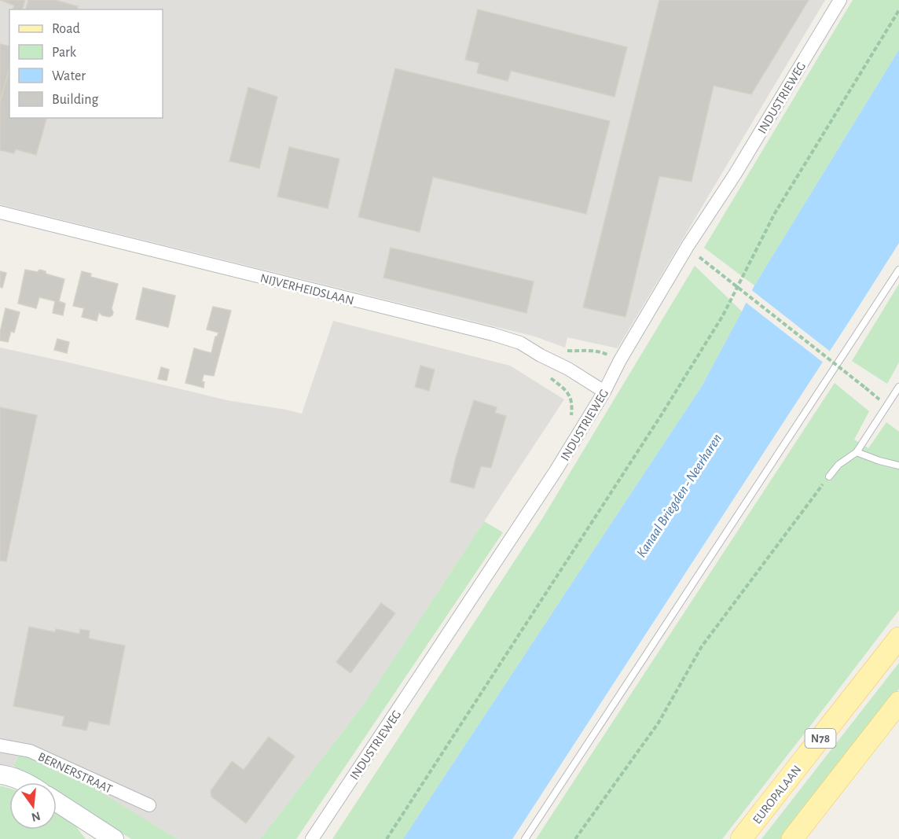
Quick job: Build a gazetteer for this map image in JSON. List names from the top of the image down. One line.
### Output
{"streets":{"main road":["N78","EUROPALAAN"],"street":["INDUSTRIEWEG","NIJVERHEIDSLAAN","BERNERSTRAAT"]},"crossings":[["INDUSTRIEWEG","NIJVERHEIDSLAAN"]],"water":["Kanaal Briegden - Neerharen"],"legend":["Road","Park","Water","Building"],"north":"bottom"}
